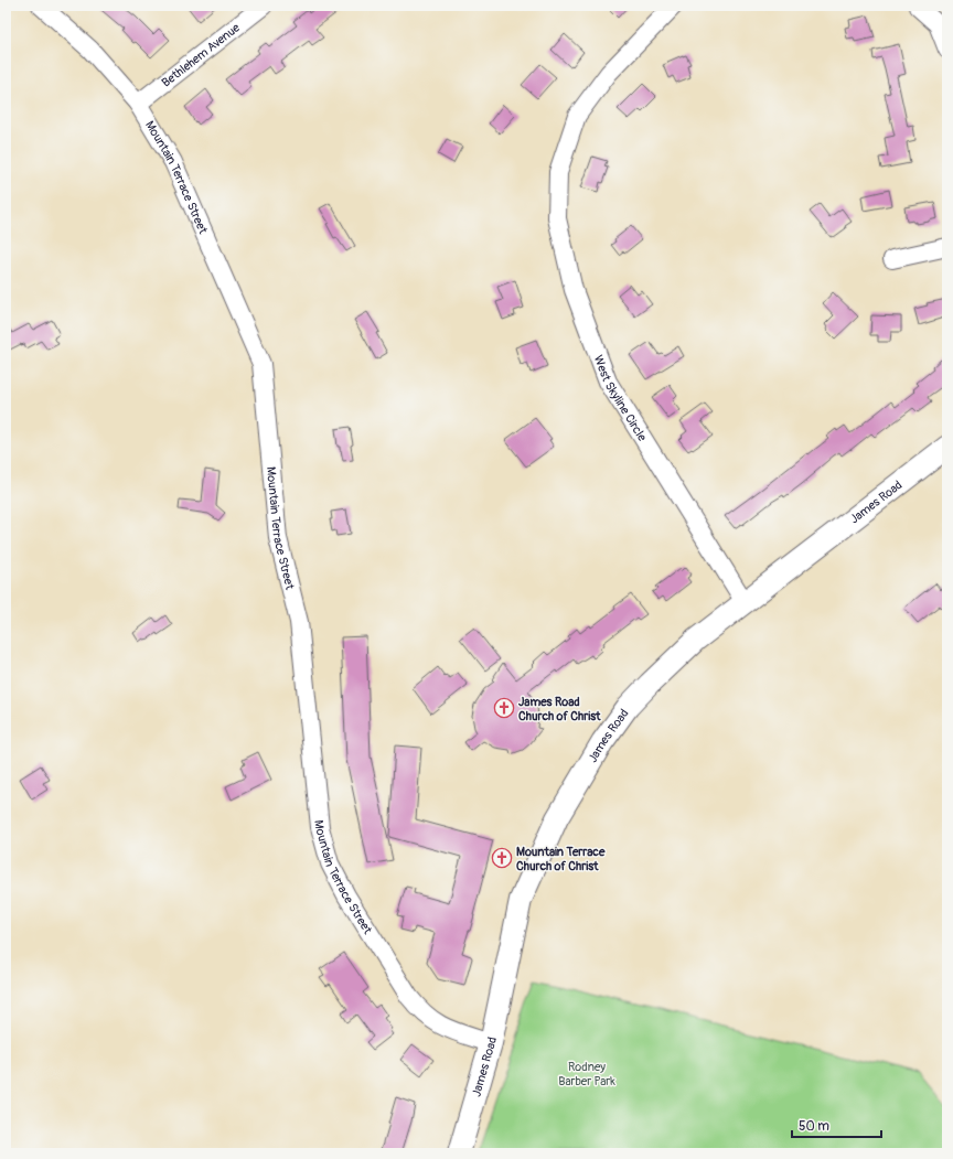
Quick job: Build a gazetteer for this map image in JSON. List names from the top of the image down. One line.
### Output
{"streets":{"main road":["James Road"],"street":["Bethlehem Avenue","Mountain Terrace Street","West Skyline Circle"]},"crossings":[["Bethlehem Avenue","Mountain Terrace Street"],["Mountain Terrace Street","James Road"],["West Skyline Circle","James Road"]],"parks":["Rodney Barber Park"],"places":{"church":["James Road Church of Christ","Mountain Terrace Church of Christ"]},"scale_bar":"50 m"}
